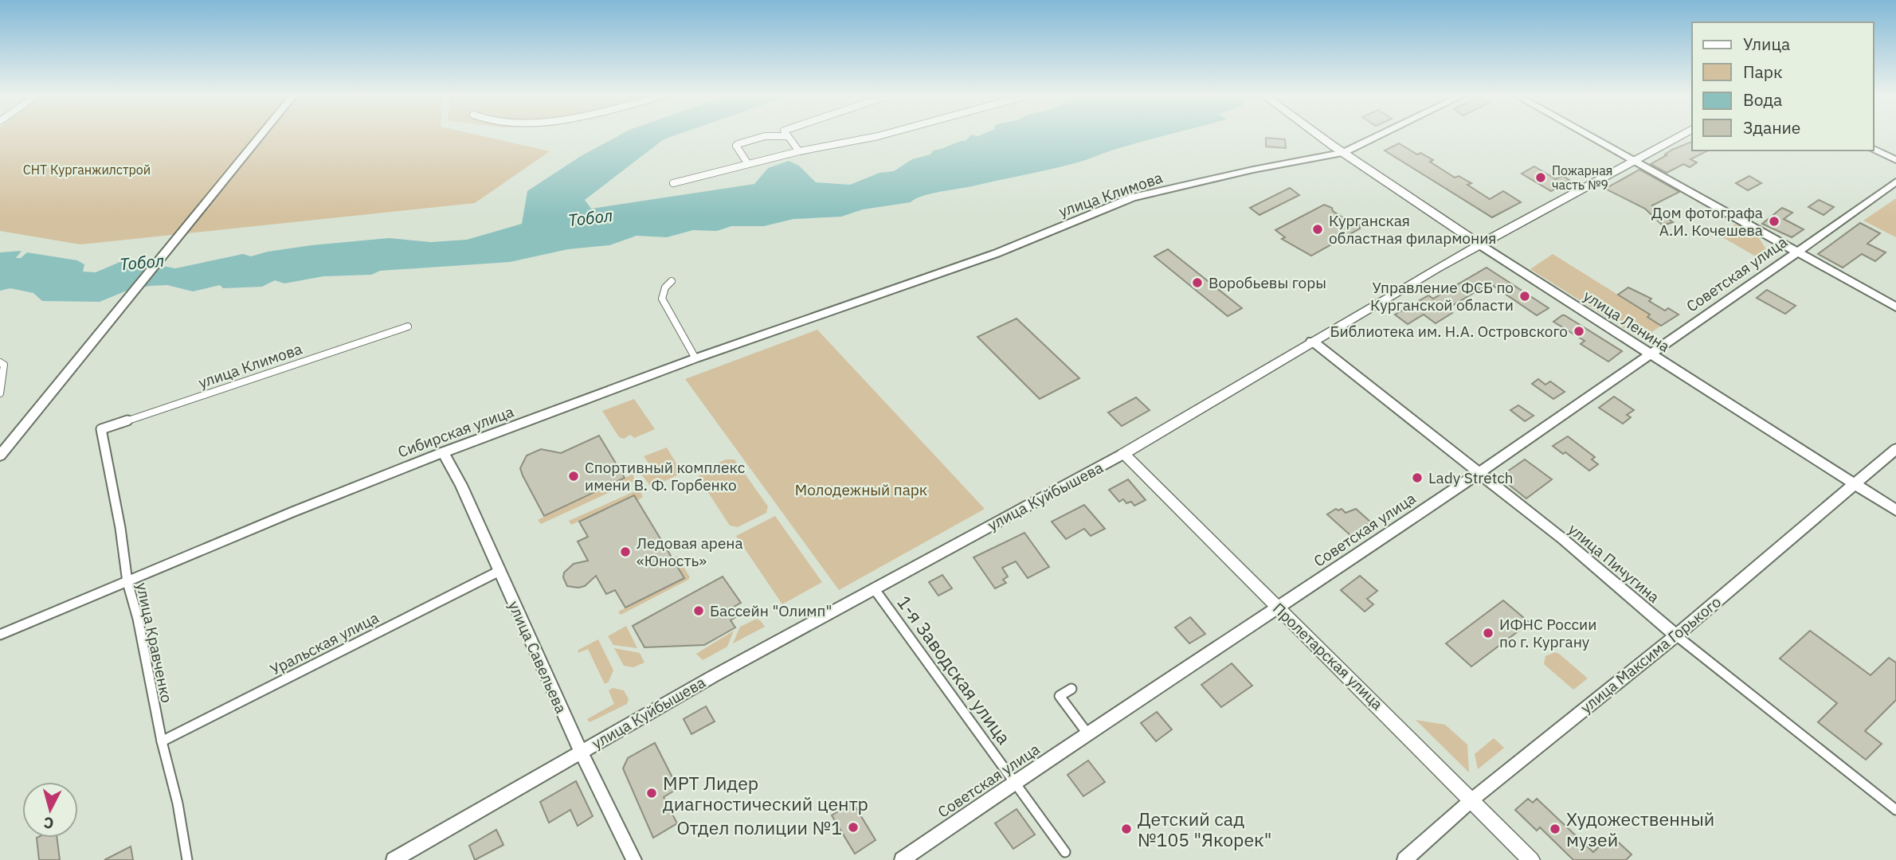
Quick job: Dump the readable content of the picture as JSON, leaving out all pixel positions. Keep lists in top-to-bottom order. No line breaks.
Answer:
{"streets":{"main road":["улица Ленина","улица Куйбышева","Пролетарская улица"],"street":["улица Климова","Советская улица","Сибирская улица","улица Пичугина","улица Кравченко","Уральская улица","улица Максима Горького","улица Савельева","1-я Заводская улица"]},"crossings":[["улица Климова","улица Ленина"],["улица Климова","Сибирская улица"],["улица Климова","улица Кравченко"],["Советская улица","улица Ленина"],["Советская улица","улица Пичугина"],["Советская улица","Пролетарская улица"],["Советская улица","1-я Заводская улица"],["улица Ленина","улица Куйбышева"],["улица Ленина","улица Максима Горького"],["Сибирская улица","улица Кравченко"],["Сибирская улица","улица Савельева"],["улица Куйбышева","улица Пичугина"],["улица Куйбышева","Пролетарская улица"],["улица Куйбышева","улица Савельева"],["улица Куйбышева","1-я Заводская улица"],["улица Пичугина","улица Максима Горького"],["улица Кравченко","Уральская улица"],["Уральская улица","улица Савельева"],["улица Максима Горького","Пролетарская улица"]],"water":["Тобол"],"parks":["СНТ Курганжилстрой","Молодежный парк"],"places":["Пожарная часть №9","Дом фотографа А.И. Кочешева","Курганская областная филармония","Воробьевы горы","Управление ФСБ по Курганской области","Библиотека им. Н.А. Островского","Спортивный комплекс имени В. Ф. Горбенко","Lady Stretch","Ледовая арена «Юность»","Бассейн \"Олимп\"","ИФНС России по г. Кургану","МРТ Лидер диагностический центр","Отдел полиции №1","Детский сад №105 \"Якорек\"","Художественный музей"],"legend":["Улица","Парк","Вода","Здание"],"north":"bottom"}
